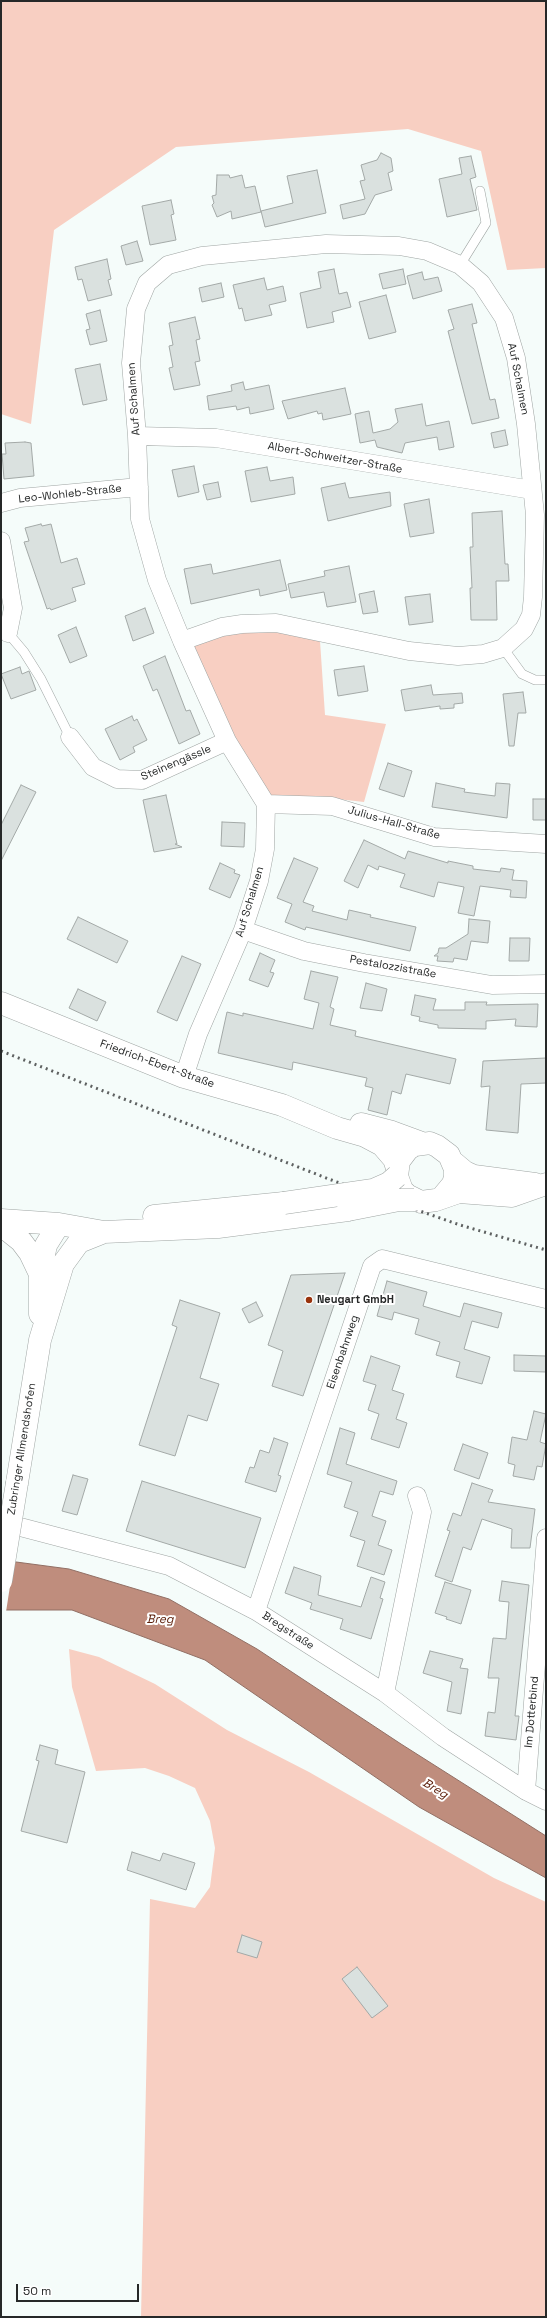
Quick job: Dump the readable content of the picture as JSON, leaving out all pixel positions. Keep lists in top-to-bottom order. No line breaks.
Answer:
{"streets":{"main road":["Friedrich-Ebert-Straße","Zubringer Allmendshofen"],"street":["Auf Schalmen","Albert-Schweitzer-Straße","Leo-Wohleb-Straße","Steinengässle","Julius-Hall-Straße","Pestalozzistraße","Eisenbahnweg","Bregstraße","Im Dotterbind"]},"crossings":[["Auf Schalmen","Albert-Schweitzer-Straße"],["Auf Schalmen","Leo-Wohleb-Straße"],["Auf Schalmen","Steinengässle"],["Auf Schalmen","Julius-Hall-Straße"],["Auf Schalmen","Pestalozzistraße"],["Auf Schalmen","Friedrich-Ebert-Straße"],["Eisenbahnweg","Bregstraße"],["Bregstraße","Im Dotterbind"]],"water":["Breg"],"places":["Neugart GmbH"],"scale_bar":"50 m"}
